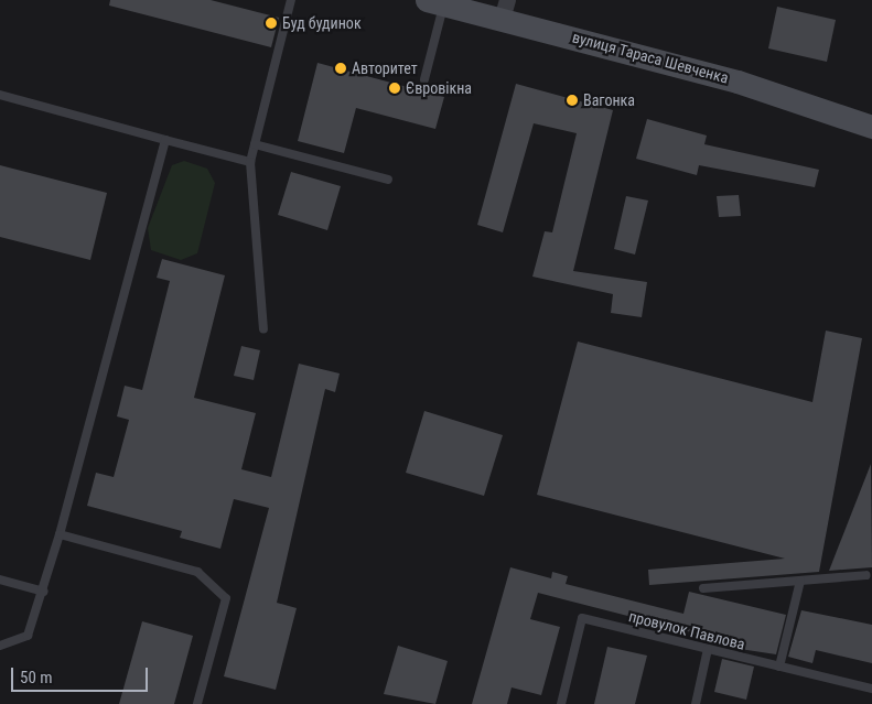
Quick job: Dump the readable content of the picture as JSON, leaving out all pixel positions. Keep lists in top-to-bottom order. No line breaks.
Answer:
{"streets":{"main road":["вулиця Тараса Шевченка"],"lane":["провулок Павлова"]},"places":["Буд будинок","Авторитет","Євровікна","Вагонка"],"scale_bar":"50 m"}
